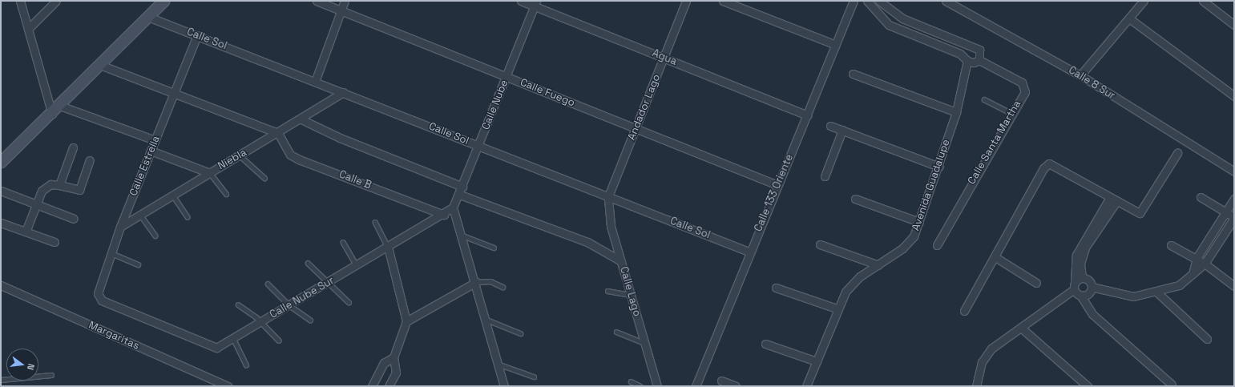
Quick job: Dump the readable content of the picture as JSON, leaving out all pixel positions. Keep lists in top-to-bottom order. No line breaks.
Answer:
{"streets":{"street":["Calle Sol","Agua","Calle 8 Sur","Calle Fuego","Calle Nube","Andador Lago","Calle Santa Martha","Niebla","Calle Estrella","Calle B","Avenida Guadalupe","Calle 133 Oriente","Calle Lago","Calle Nube Sur","Margaritas"]},"crossings":[["Calle Sol","Calle Nube"],["Calle Sol","Andador Lago"],["Calle Sol","Niebla"],["Calle Sol","Calle Estrella"],["Calle Sol","Calle 133 Oriente"],["Calle Sol","Calle Lago"],["Agua","Calle Nube"],["Agua","Andador Lago"],["Agua","Calle 133 Oriente"],["Calle Fuego","Calle Nube"],["Calle Fuego","Andador Lago"],["Calle Fuego","Calle 133 Oriente"],["Calle Nube","Calle Nube Sur"],["Andador Lago","Calle Lago"],["Niebla","Calle Estrella"],["Niebla","Calle B"],["Calle Estrella","Calle Nube Sur"],["Calle B","Calle Nube Sur"]],"north":"right"}
